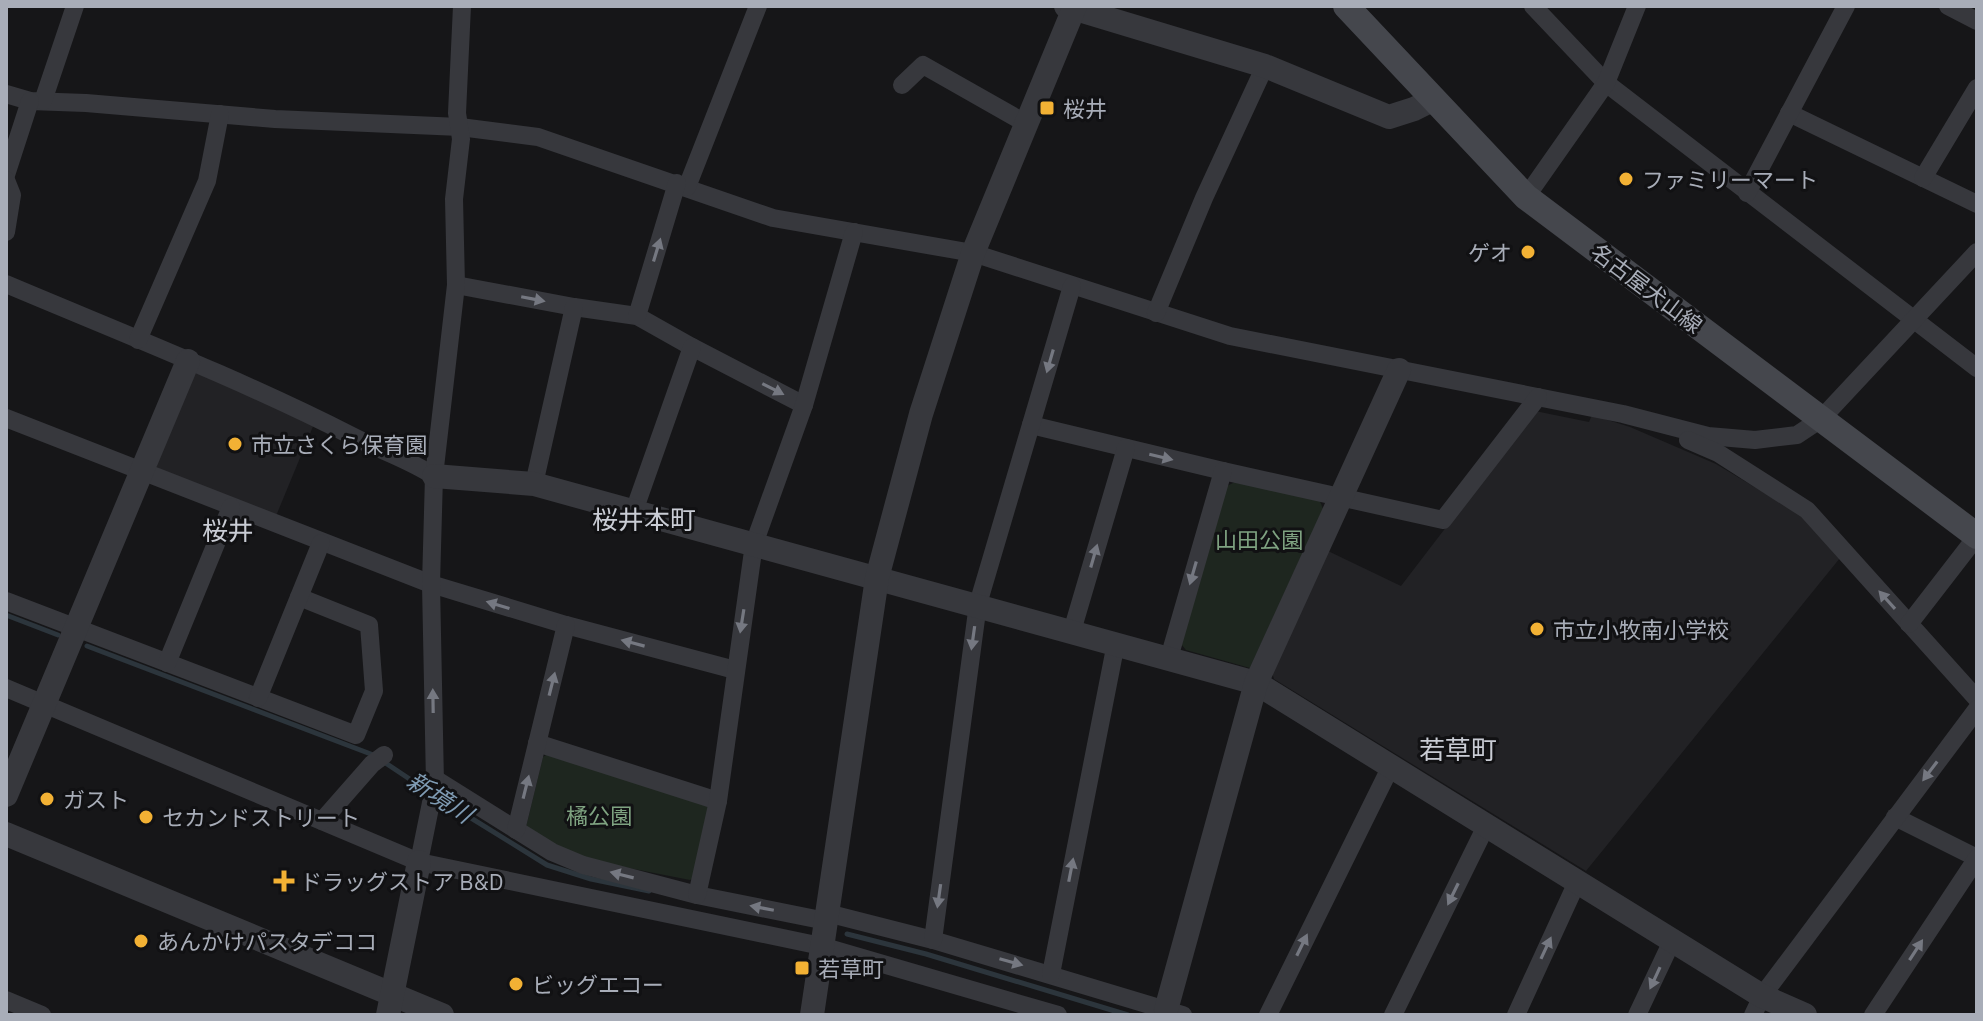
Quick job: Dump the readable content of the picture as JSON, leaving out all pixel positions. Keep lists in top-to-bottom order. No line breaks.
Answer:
{"streets":{"main road":["名古屋犬山線"]},"districts":["桜井本町","桜井","若草町"],"water":["新境川"],"parks":["山田公園","橘公園"],"places":{"transit":["桜井","若草町"],"other":["ファミリーマート","ゲオ","市立さくら保育園","市立小牧南小学校","ガスト","セカンドストリート","あんかけパスタデココ","ビッグエコー"],"health":["ドラッグストア B&D"]}}
